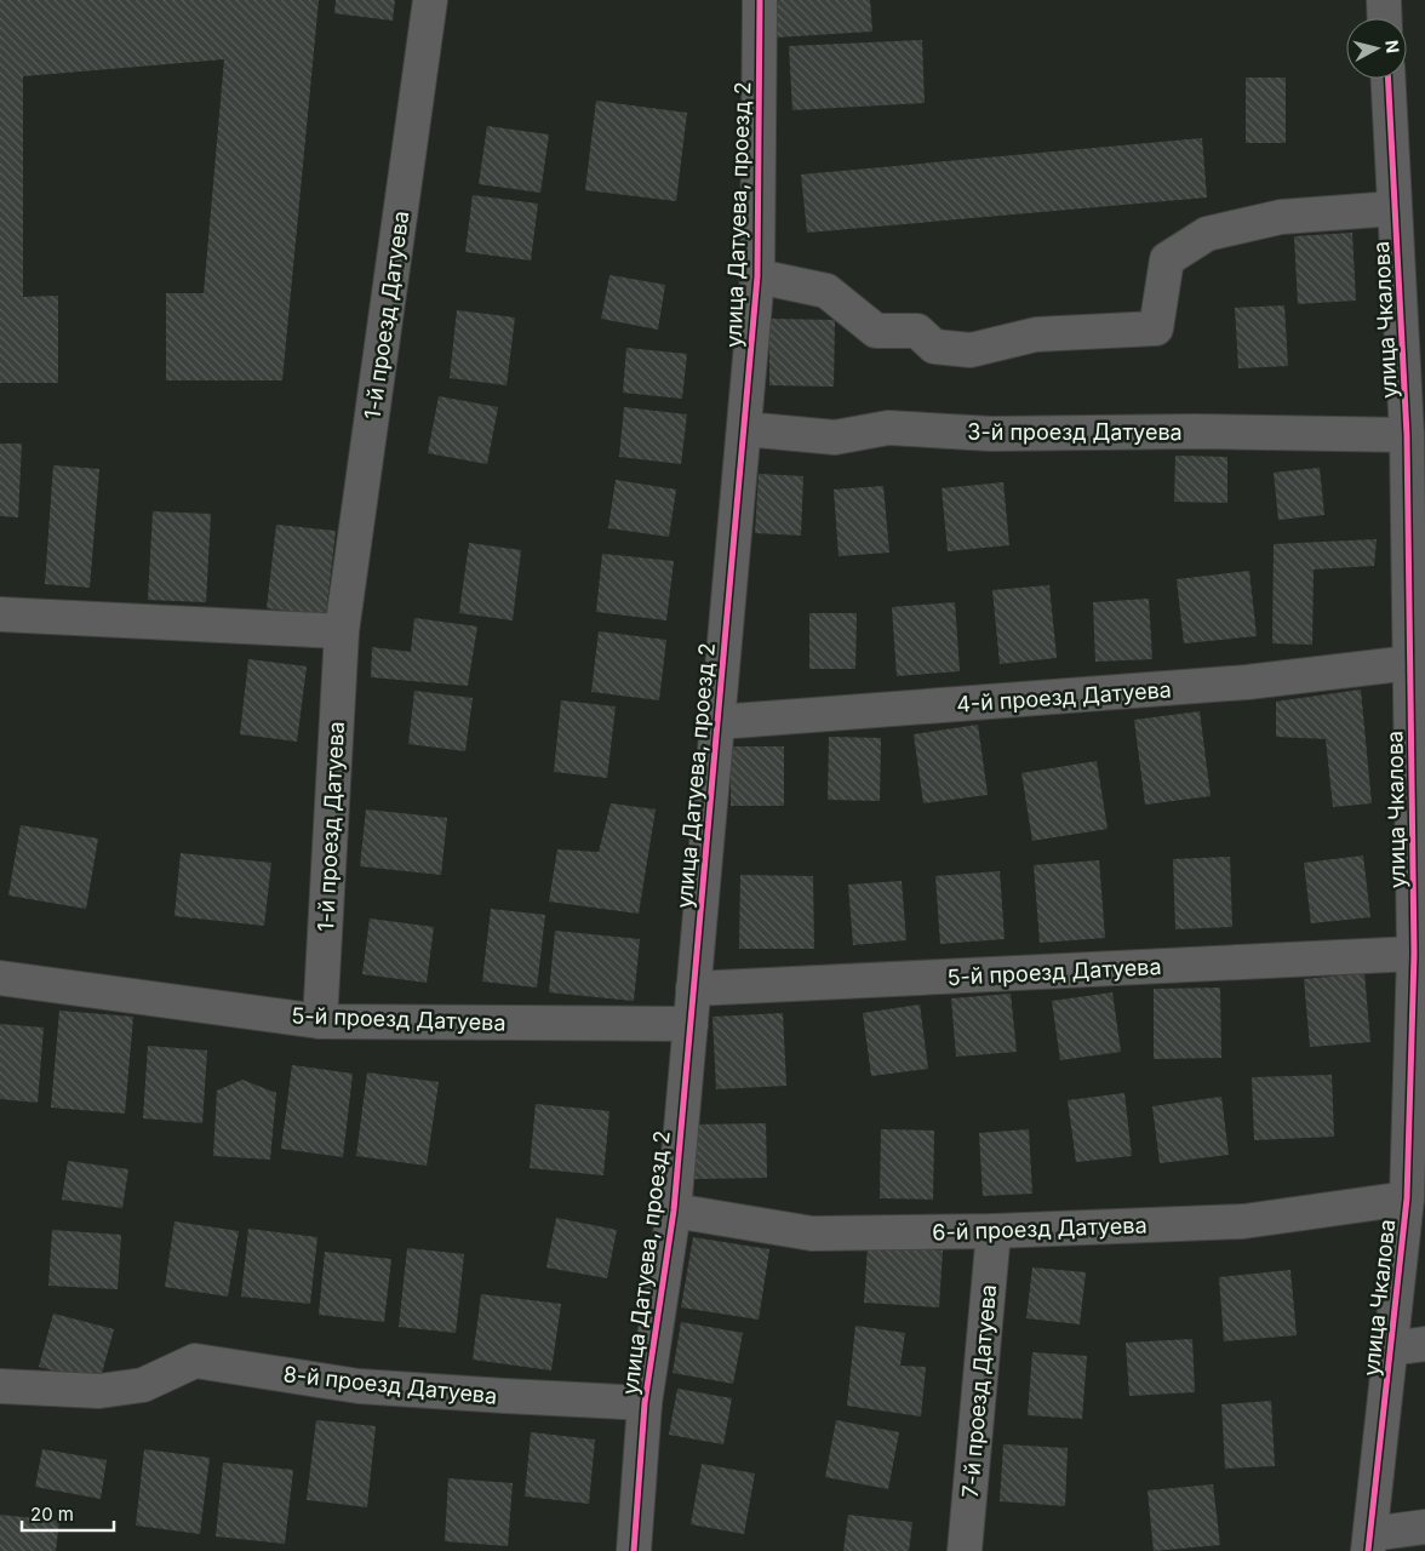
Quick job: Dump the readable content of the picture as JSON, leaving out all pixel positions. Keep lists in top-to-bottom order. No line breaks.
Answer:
{"streets":{"street":["улица Датуева, проезд 2","1-й проезд Датуева","улица Чкалова","3-й проезд Датуева","4-й проезд Датуева","5-й проезд Датуева","6-й проезд Датуева","8-й проезд Датуева","7-й проезд Датуева"]},"crossings":[["улица Датуева, проезд 2","3-й проезд Датуева"],["улица Датуева, проезд 2","4-й проезд Датуева"],["улица Датуева, проезд 2","5-й проезд Датуева"],["улица Датуева, проезд 2","6-й проезд Датуева"],["улица Датуева, проезд 2","8-й проезд Датуева"],["1-й проезд Датуева","5-й проезд Датуева"],["улица Чкалова","3-й проезд Датуева"],["улица Чкалова","4-й проезд Датуева"],["улица Чкалова","5-й проезд Датуева"],["улица Чкалова","6-й проезд Датуева"],["6-й проезд Датуева","7-й проезд Датуева"]],"scale_bar":"20 m","north":"right"}
